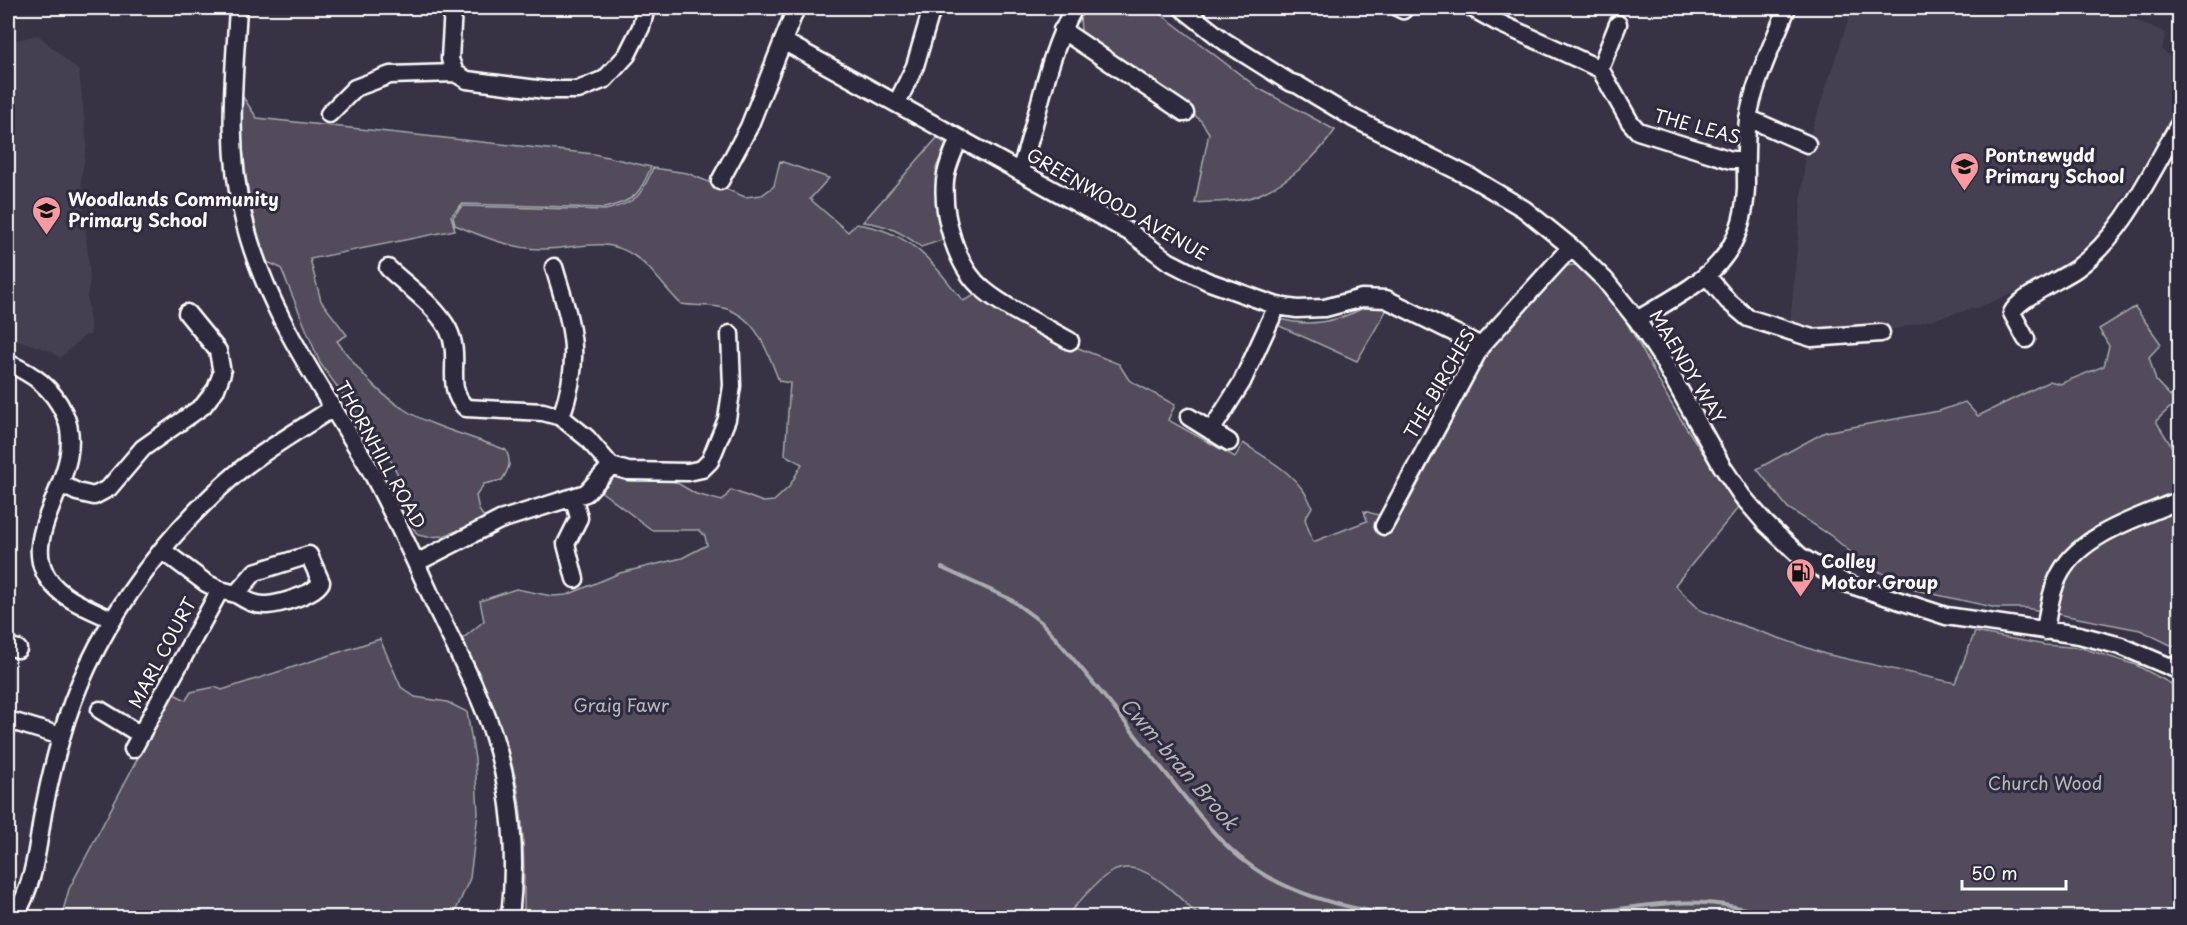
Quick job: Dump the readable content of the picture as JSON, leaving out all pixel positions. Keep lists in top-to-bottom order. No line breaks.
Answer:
{"streets":{"street":["THE LEAS","GREENWOOD AVENUE","MAENDY WAY","THE BIRCHES","THORNHILL ROAD","MARL COURT"]},"crossings":[["GREENWOOD AVENUE","THE BIRCHES"],["MAENDY WAY","THE BIRCHES"]],"water":["Cwm-bran Brook"],"parks":["Graig Fawr","Church Wood"],"places":{"school or university":["Pontnewydd Primary School","Woodlands Community Primary School"],"fuel station":["Colley Motor Group"]},"scale_bar":"50 m"}
